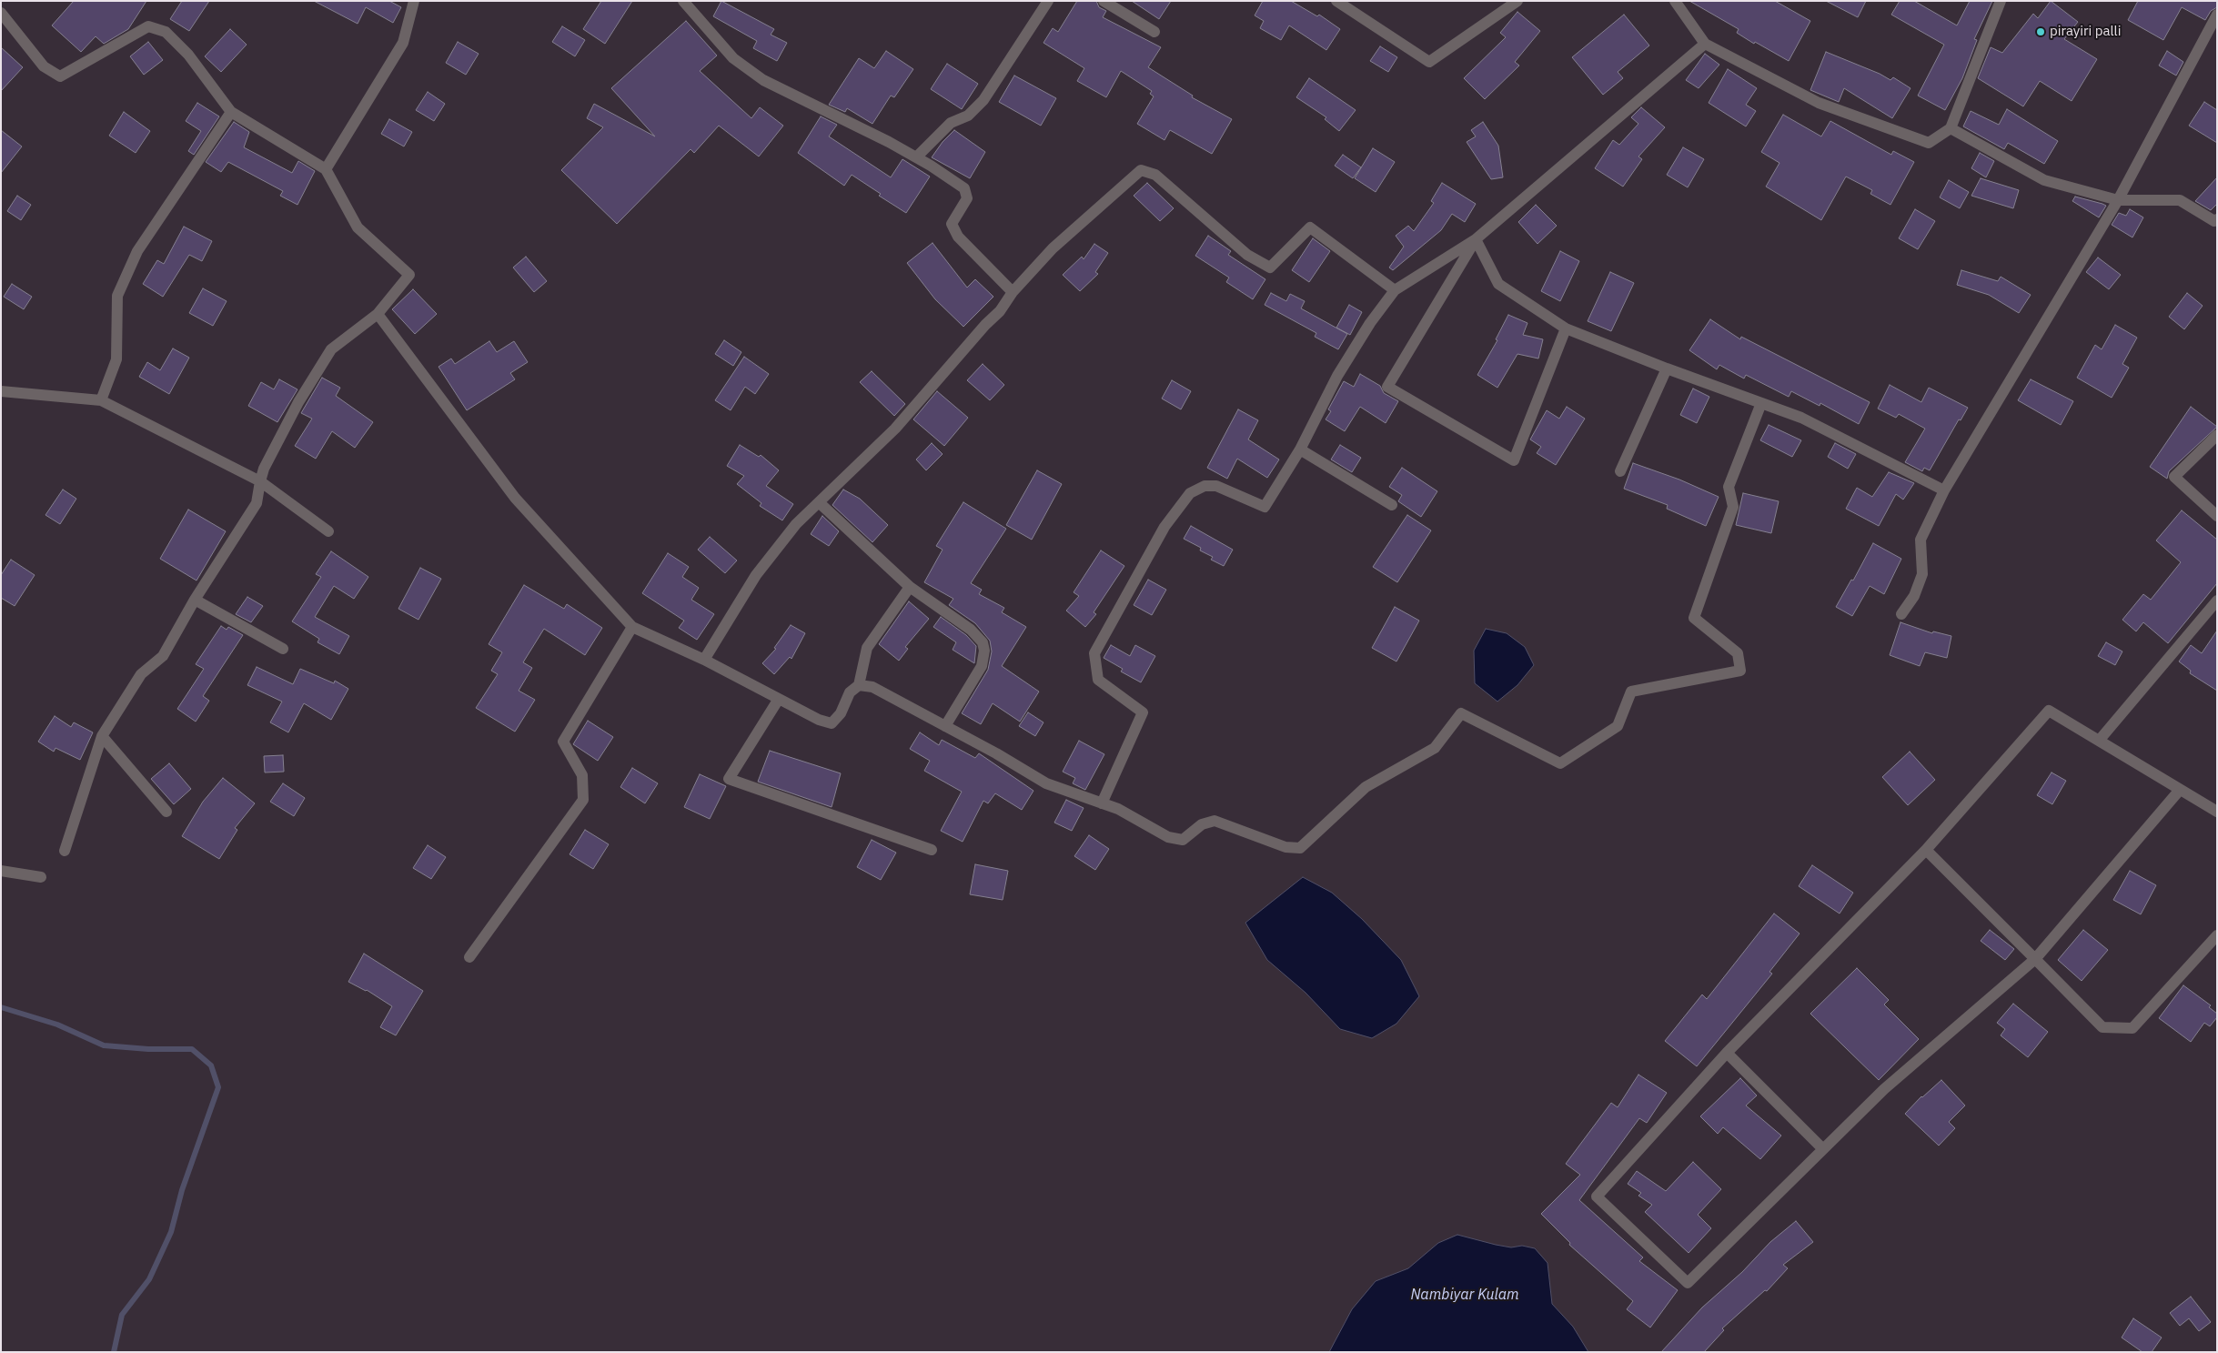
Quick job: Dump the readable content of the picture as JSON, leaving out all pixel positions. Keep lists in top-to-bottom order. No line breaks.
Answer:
{"water":["Nambiyar Kulam"],"places":["pirayiri palli"]}
